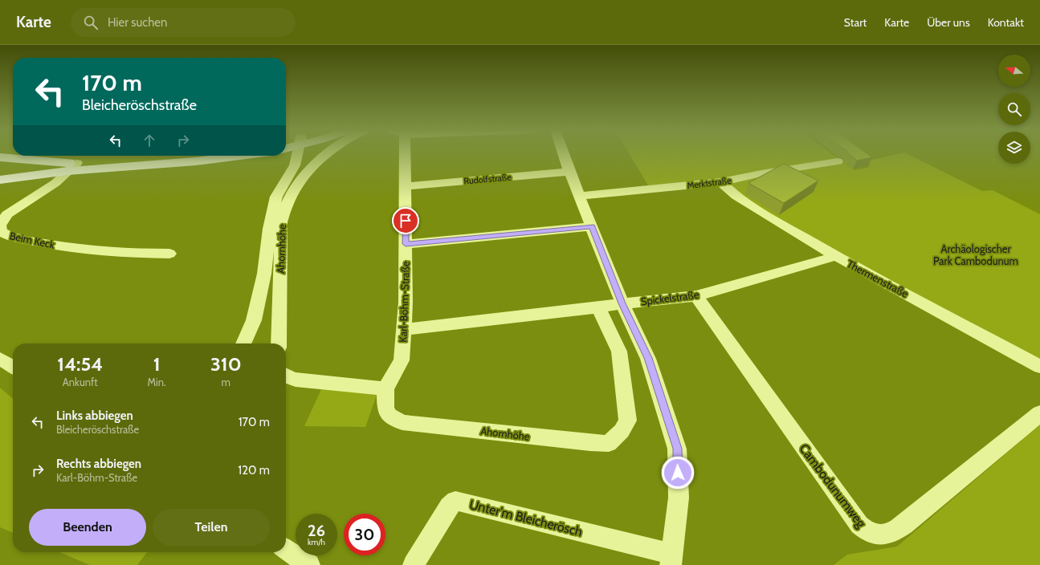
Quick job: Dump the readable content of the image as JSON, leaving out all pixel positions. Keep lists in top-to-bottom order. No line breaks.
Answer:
{"streets":{"street":["Rudolfstraße","Merktstraße","Beim Keck","Ahornhöhe","Thermenstraße","Spickelstraße","Karl-Böhm-Straße","Cambodunumweg","Unter'm Bleicherösch"]},"crossings":[["Rudolfstraße","Karl-Böhm-Straße"],["Merktstraße","Thermenstraße"],["Ahornhöhe","Spickelstraße"],["Ahornhöhe","Karl-Böhm-Straße"],["Thermenstraße","Spickelstraße"],["Spickelstraße","Karl-Böhm-Straße"],["Spickelstraße","Cambodunumweg"]],"parks":["Archäologischer Park Cambodunum"],"north":"left","page":{"header":"Karte","search":"Hier suchen","nav":["Start","Karte","Über uns","Kontakt"],"turn":["170 m","Bleicheröschstraße"],"eta":["14:54","Ankunft","1","Min.","310","m"],"list":[{"name":"Links abbiegen","note":"Bleicheröschstraße","value":"170 m"},{"name":"Rechts abbiegen","note":"Karl-Böhm-Straße","value":"120 m"}],"buttons":["Beenden","Teilen"],"speed":"26 km/h","limit":"30"}}
